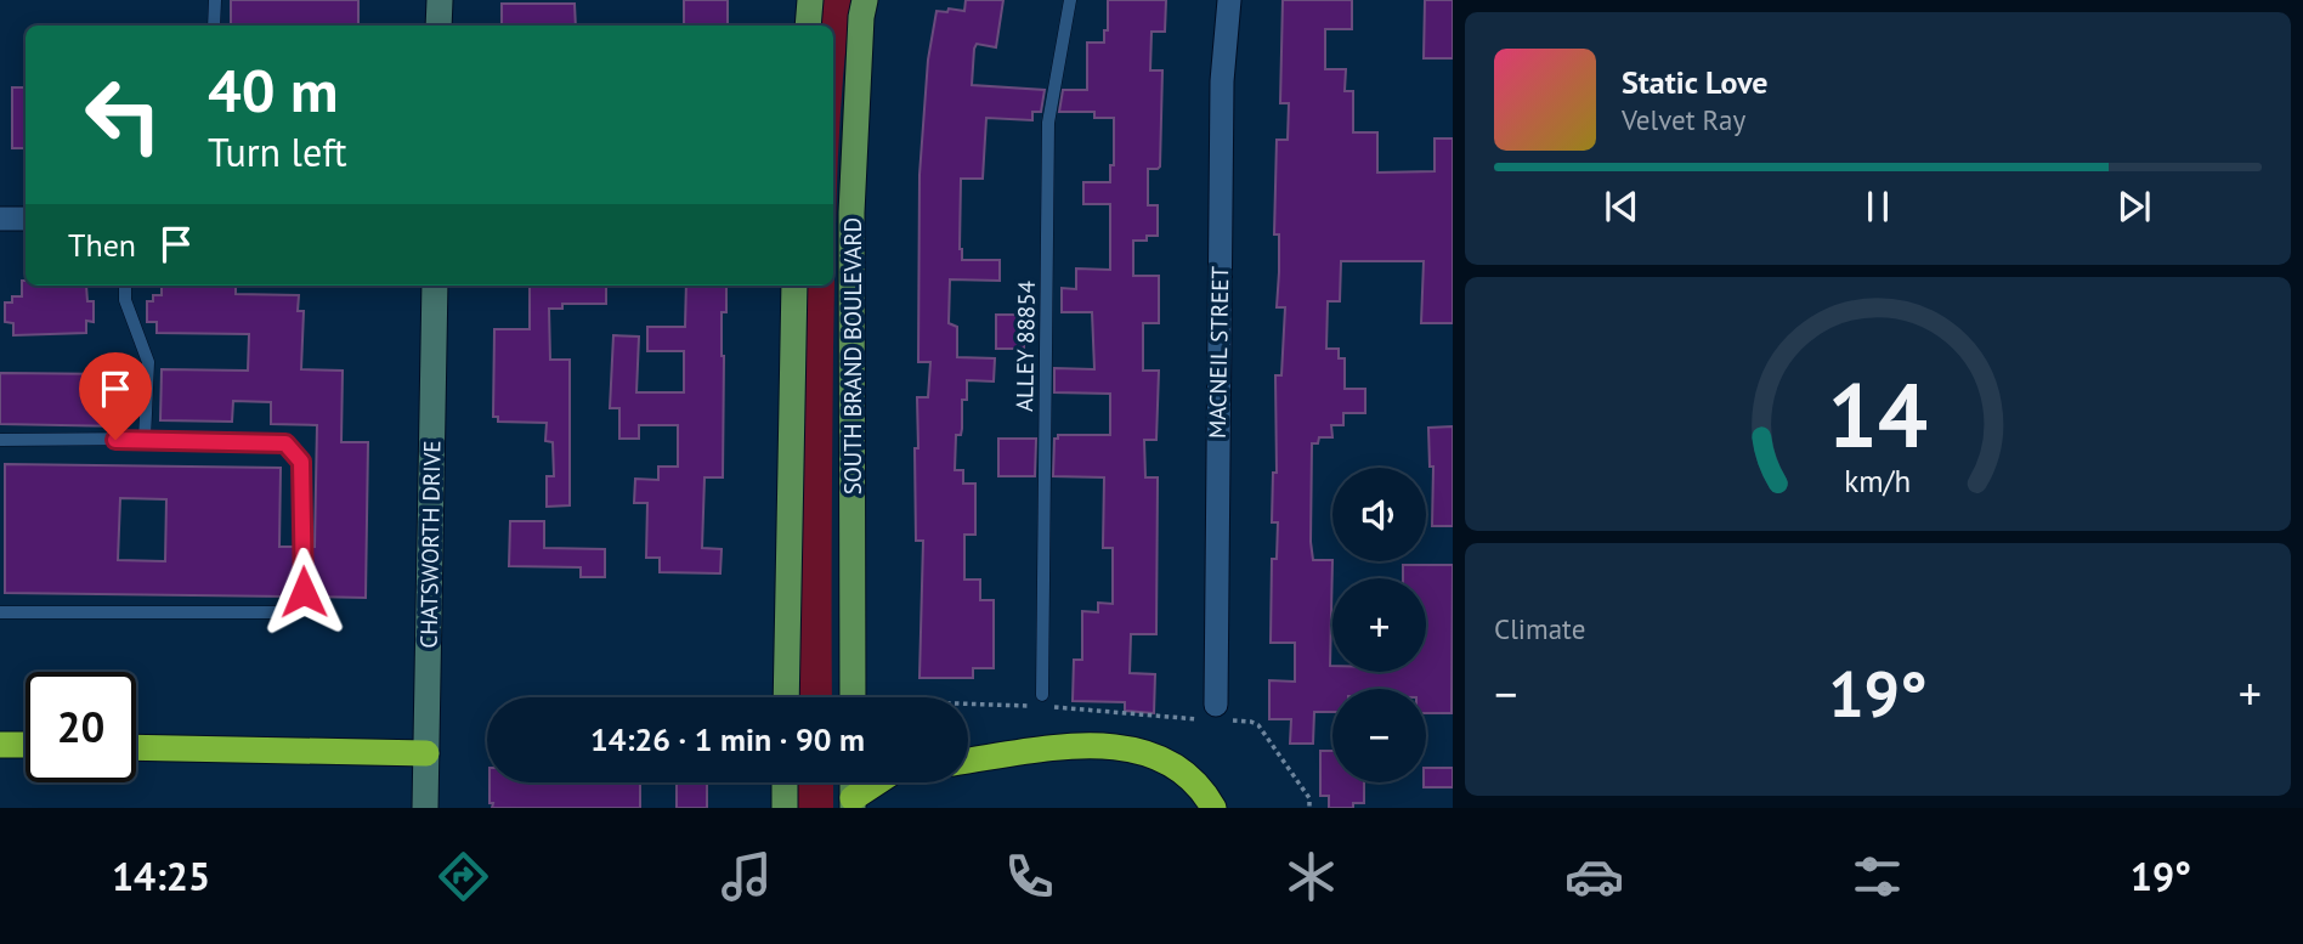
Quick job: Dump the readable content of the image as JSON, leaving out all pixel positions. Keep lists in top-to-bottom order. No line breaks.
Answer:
{"streets":{"main road":["SOUTH BRAND BOULEVARD","CHATSWORTH DRIVE"],"street":["MACNEIL STREET"],"lane":["ALLEY 88854"]},"page":{"turn":["40 m","Turn left"],"song":["Static Love","Velvet Ray"],"then":"Then","map_buttons":["+","−"],"tile":"Climate","heat":["−","19°","+"],"limit":"20","trip":"14:26 · 1 min · 90 m","tabs":["14:25","19°"],"gauge":["14","km/h"]}}
